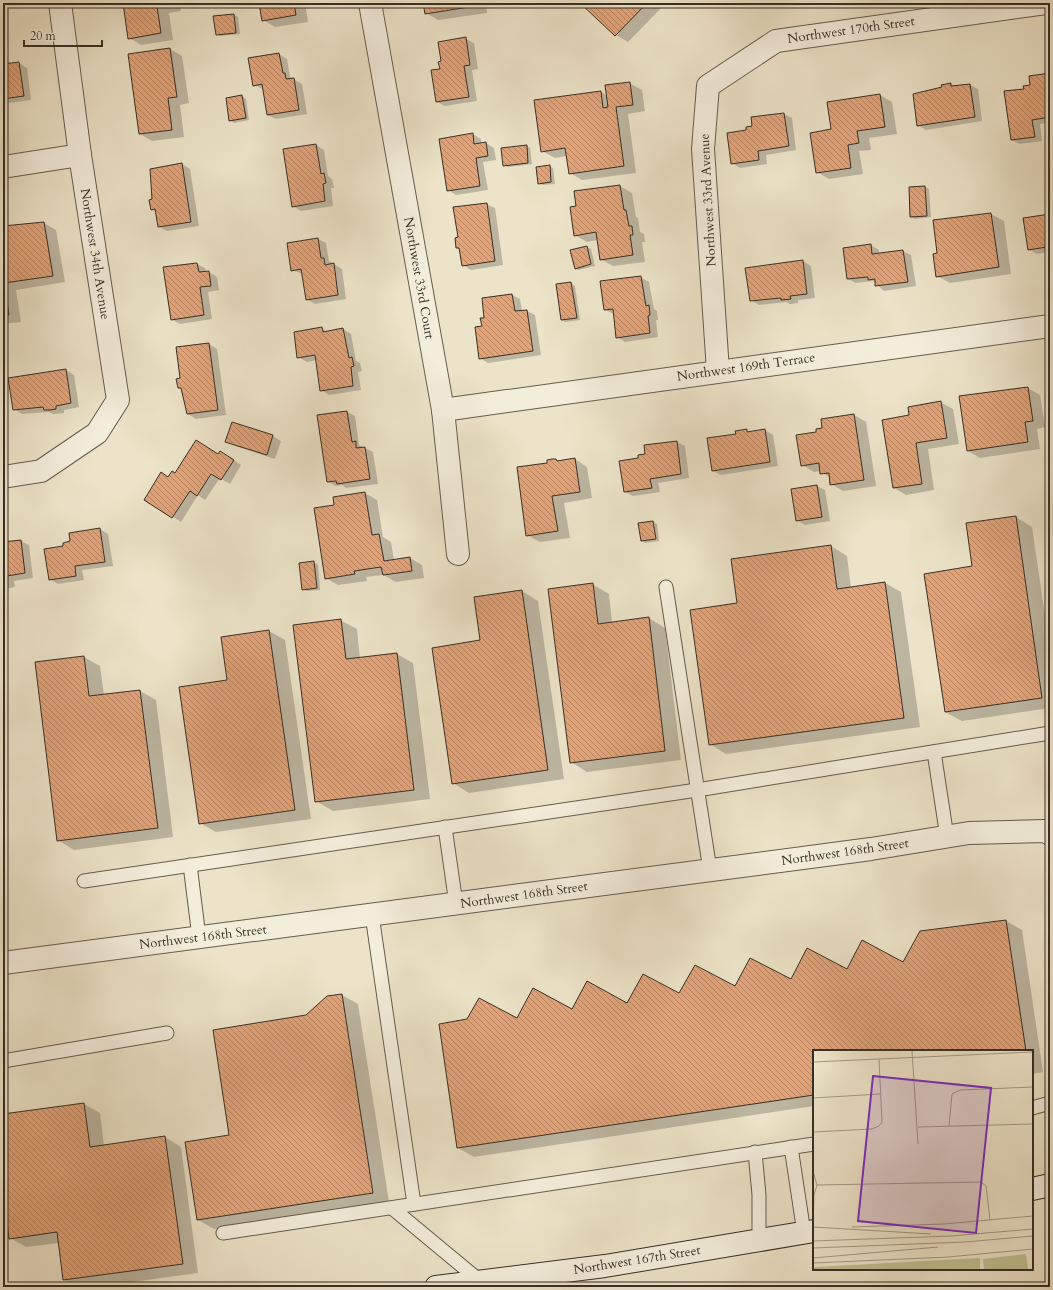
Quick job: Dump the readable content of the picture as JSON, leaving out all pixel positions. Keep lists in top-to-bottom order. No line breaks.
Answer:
{"streets":{"street":["Northwest 170th Street","Northwest 33rd Avenue","Northwest 34th Avenue","Northwest 33rd Court","Northwest 169th Terrace","Northwest 168th Street","Northwest 167th Street"]},"crossings":[["Northwest 170th Street","Northwest 33rd Avenue"],["Northwest 33rd Avenue","Northwest 169th Terrace"],["Northwest 33rd Court","Northwest 169th Terrace"]],"scale_bar":"20 m"}
